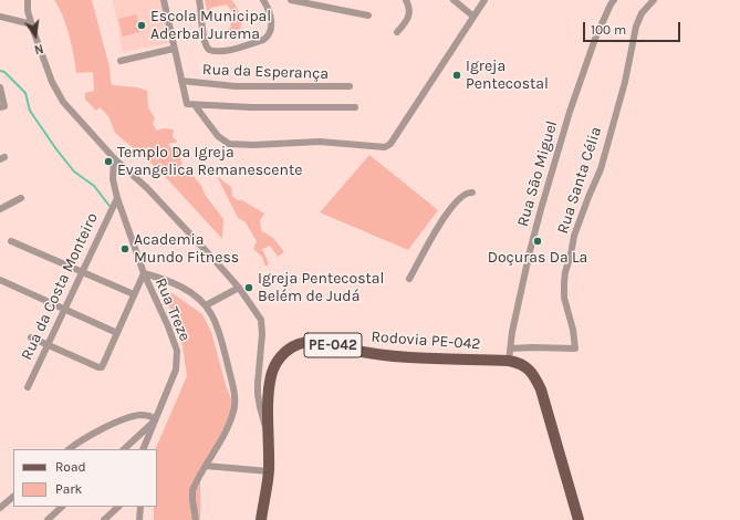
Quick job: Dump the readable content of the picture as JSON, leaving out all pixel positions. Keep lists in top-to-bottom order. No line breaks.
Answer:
{"streets":{"main road":["Rodovia PE-042","PE-042"],"street":["Rua da Esperança","Rua São Miguel","Rua Santa Célia","Rua da Costa Monteiro","Rua Treze"]},"crossings":[["Rua São Miguel","Rua Santa Célia"],["Rua São Miguel","Rodovia PE-042"],["Rua da Costa Monteiro","Rua Treze"]],"places":["Escola Municipal Aderbal Jurema","Igreja Pentecostal","Templo Da Igreja Evangelica Remanescente","Doçuras Da La","Academia Mundo Fitness","Igreja Pentecostal Belém de Judá"],"legend":["Road","Park"],"scale_bar":"100 m","north":"bottom"}
